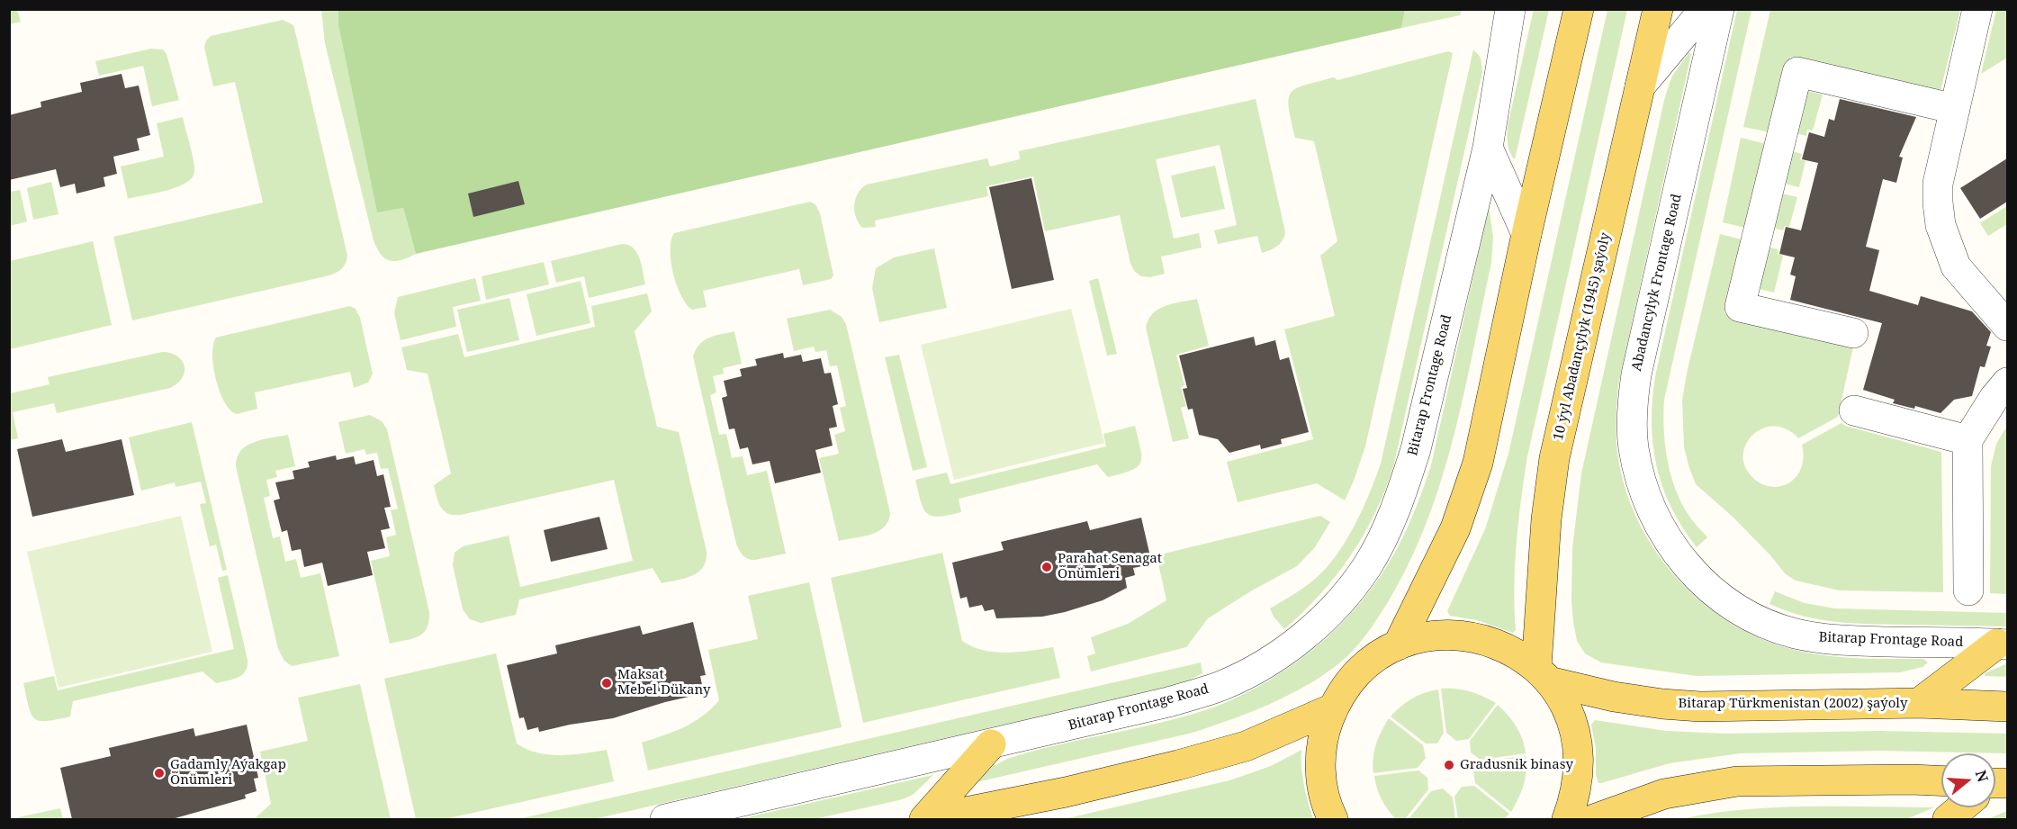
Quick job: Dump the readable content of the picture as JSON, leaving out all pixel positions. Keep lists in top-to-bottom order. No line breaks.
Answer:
{"streets":{"main road":["10 ýyl Abadançylyk (1945) şaýoly","Bitarap Türkmenistan (2002) şaýoly"],"street":["Abadancylyk Frontage Road","Bitarap Frontage Road"]},"crossings":[["Abadancylyk Frontage Road","Bitarap Frontage Road"],["10 ýyl Abadançylyk (1945) şaýoly","Bitarap Türkmenistan (2002) şaýoly"]],"places":["Parahat Senagat Önümleri","Maksat Mebel Dükany","Gradusnik binasy","Gadamly Aýakgap Önümleri"],"north":"right"}
